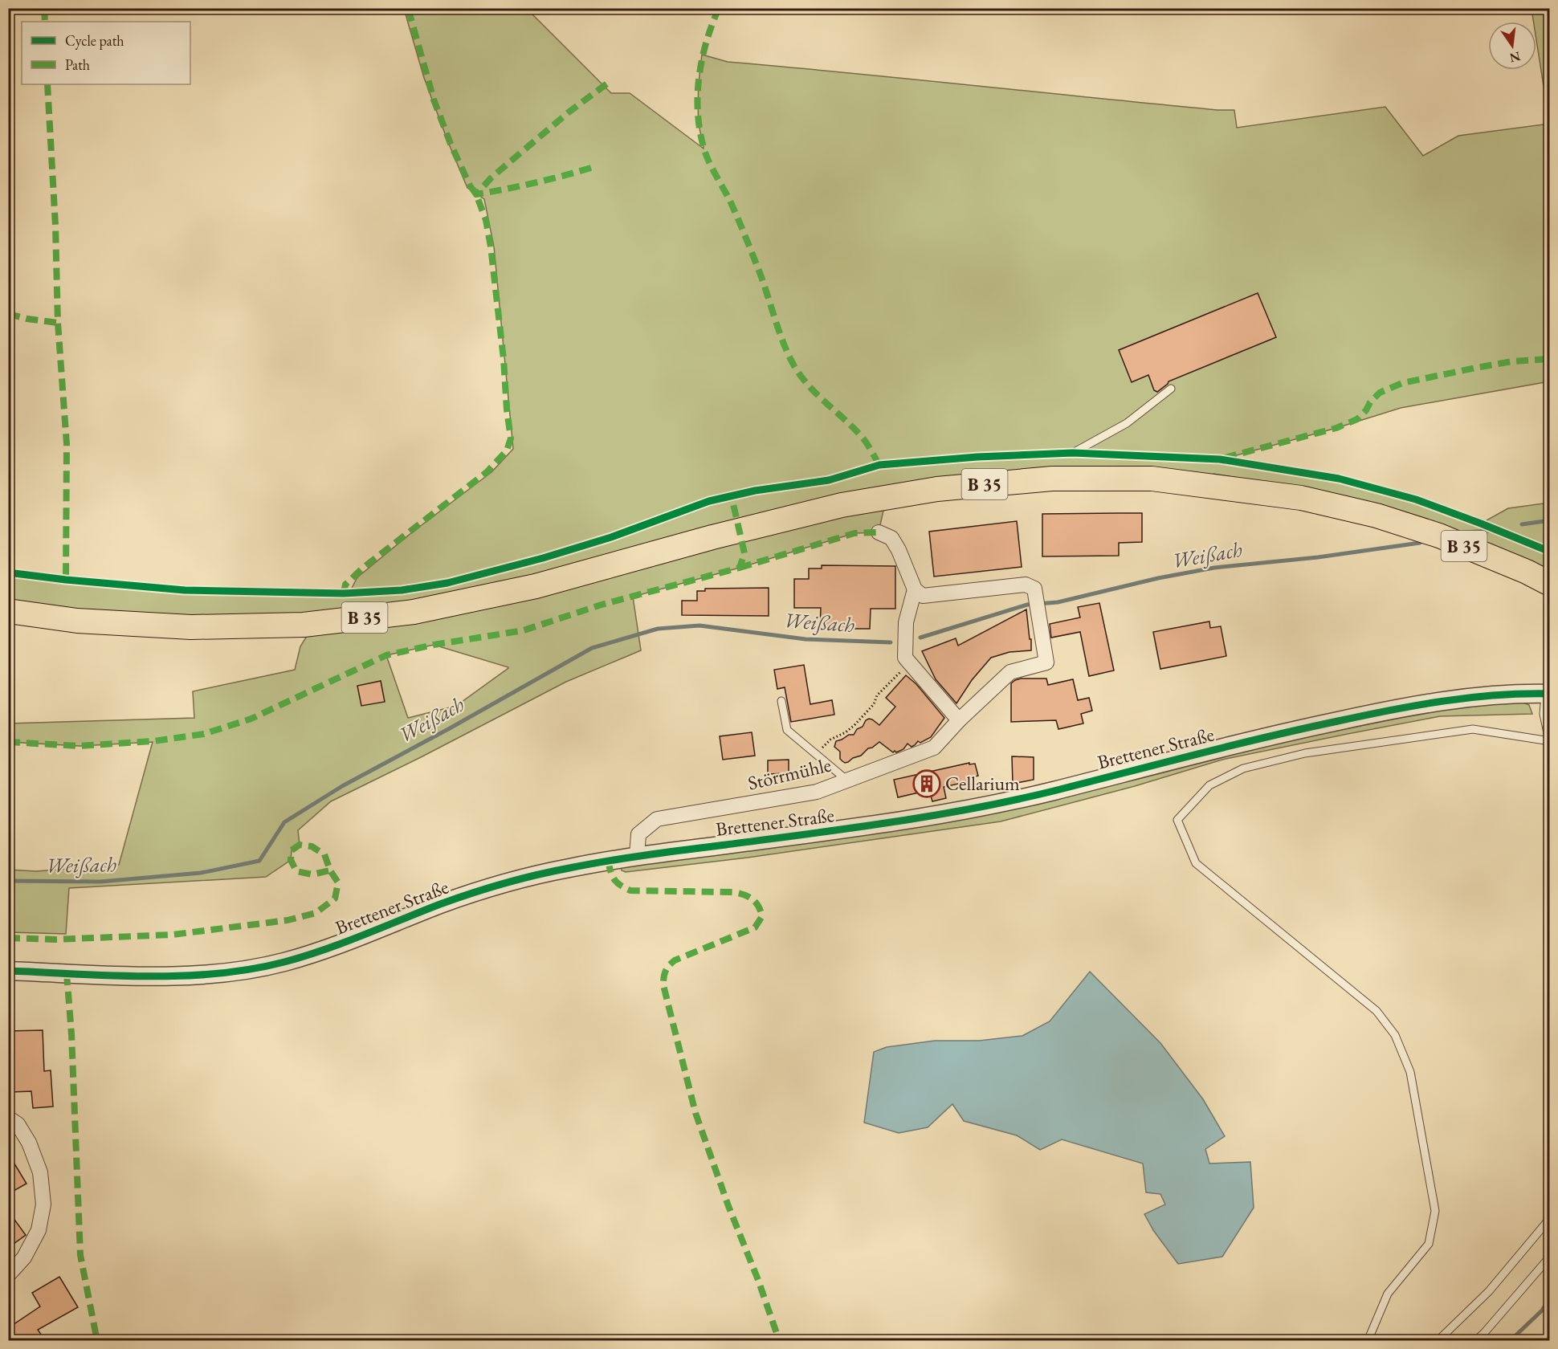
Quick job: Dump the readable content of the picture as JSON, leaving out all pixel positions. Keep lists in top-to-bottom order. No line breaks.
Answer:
{"streets":{"main road":["B 35"],"street":["Brettener Straße","Störrmühle"]},"crossings":[["Brettener Straße","Störrmühle"]],"water":["Weißach"],"places":{"building":["Cellarium"]},"legend":["Cycle path","Path"],"north":"bottom"}
